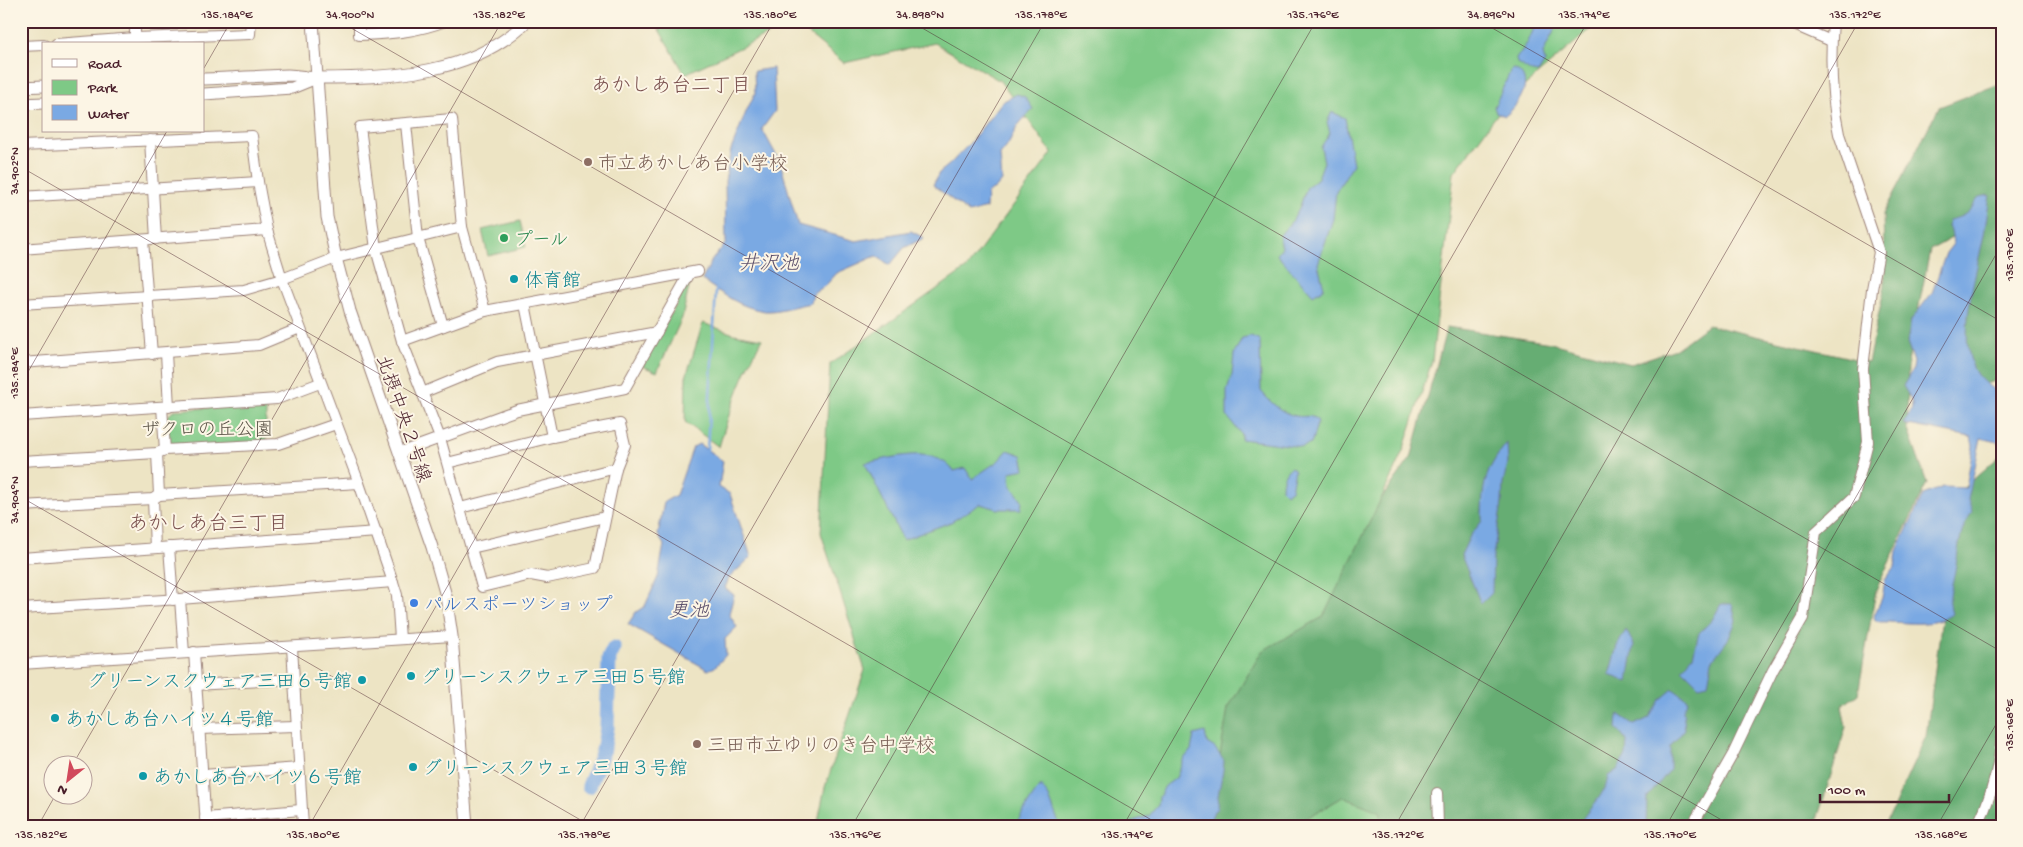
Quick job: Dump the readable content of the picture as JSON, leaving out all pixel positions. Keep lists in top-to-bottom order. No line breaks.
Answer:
{"streets":{"street":["北摂中央２号線"]},"districts":["あかしあ台二丁目","あかしあ台三丁目"],"water":["井沢池","更池"],"parks":["ザクロの丘公園"],"places":["市立あかしあ台小学校","プール","体育館","パルスポーツショップ","グリーンスクウェア三田５号館","グリーンスクウェア三田６号館","あかしあ台ハイツ４号館","三田市立ゆりのき台中学校","グリーンスクウェア三田３号館","あかしあ台ハイツ６号館"],"legend":["Road","Park","Water"],"scale_bar":"100 m","north":"bottom left","coordinates":["135.184°E","34.900°N","135.182°E","135.180°E","34.898°N","135.178°E","135.176°E","34.896°N","135.174°E","135.172°E","34.902°N","135.170°E","34.904°N","135.168°E"]}
